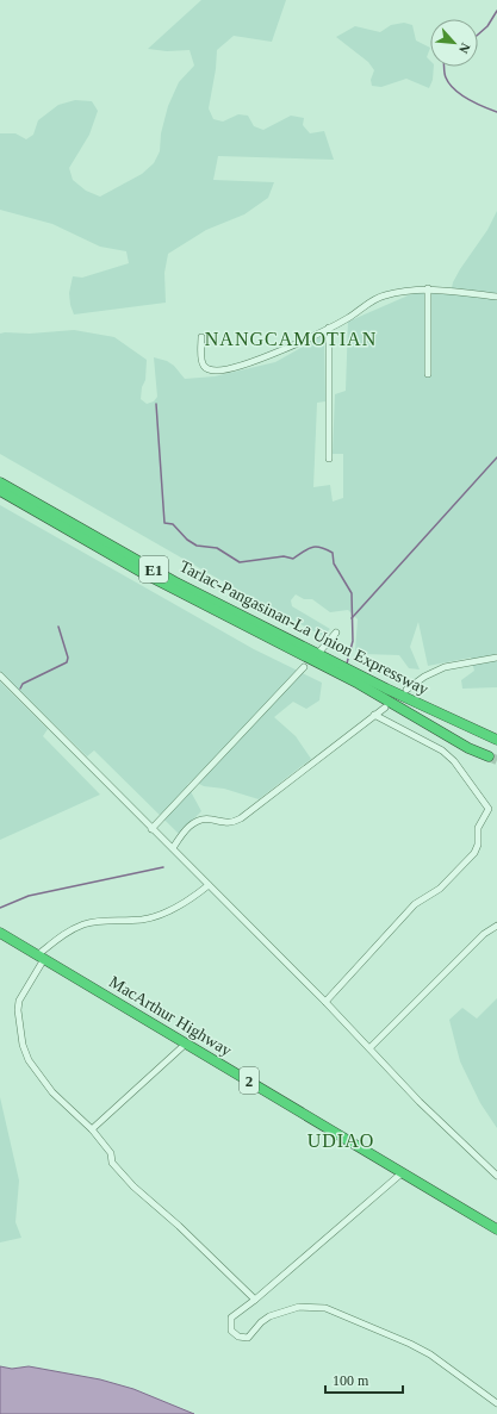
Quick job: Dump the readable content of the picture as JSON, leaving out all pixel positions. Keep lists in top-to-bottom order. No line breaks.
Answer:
{"streets":{"highway":["E1","Tarlac-Pangasinan-La Union Expressway","MacArthur Highway","2"]},"districts":["NANGCAMOTIAN","UDIAO"],"scale_bar":"100 m","north":"bottom right"}
